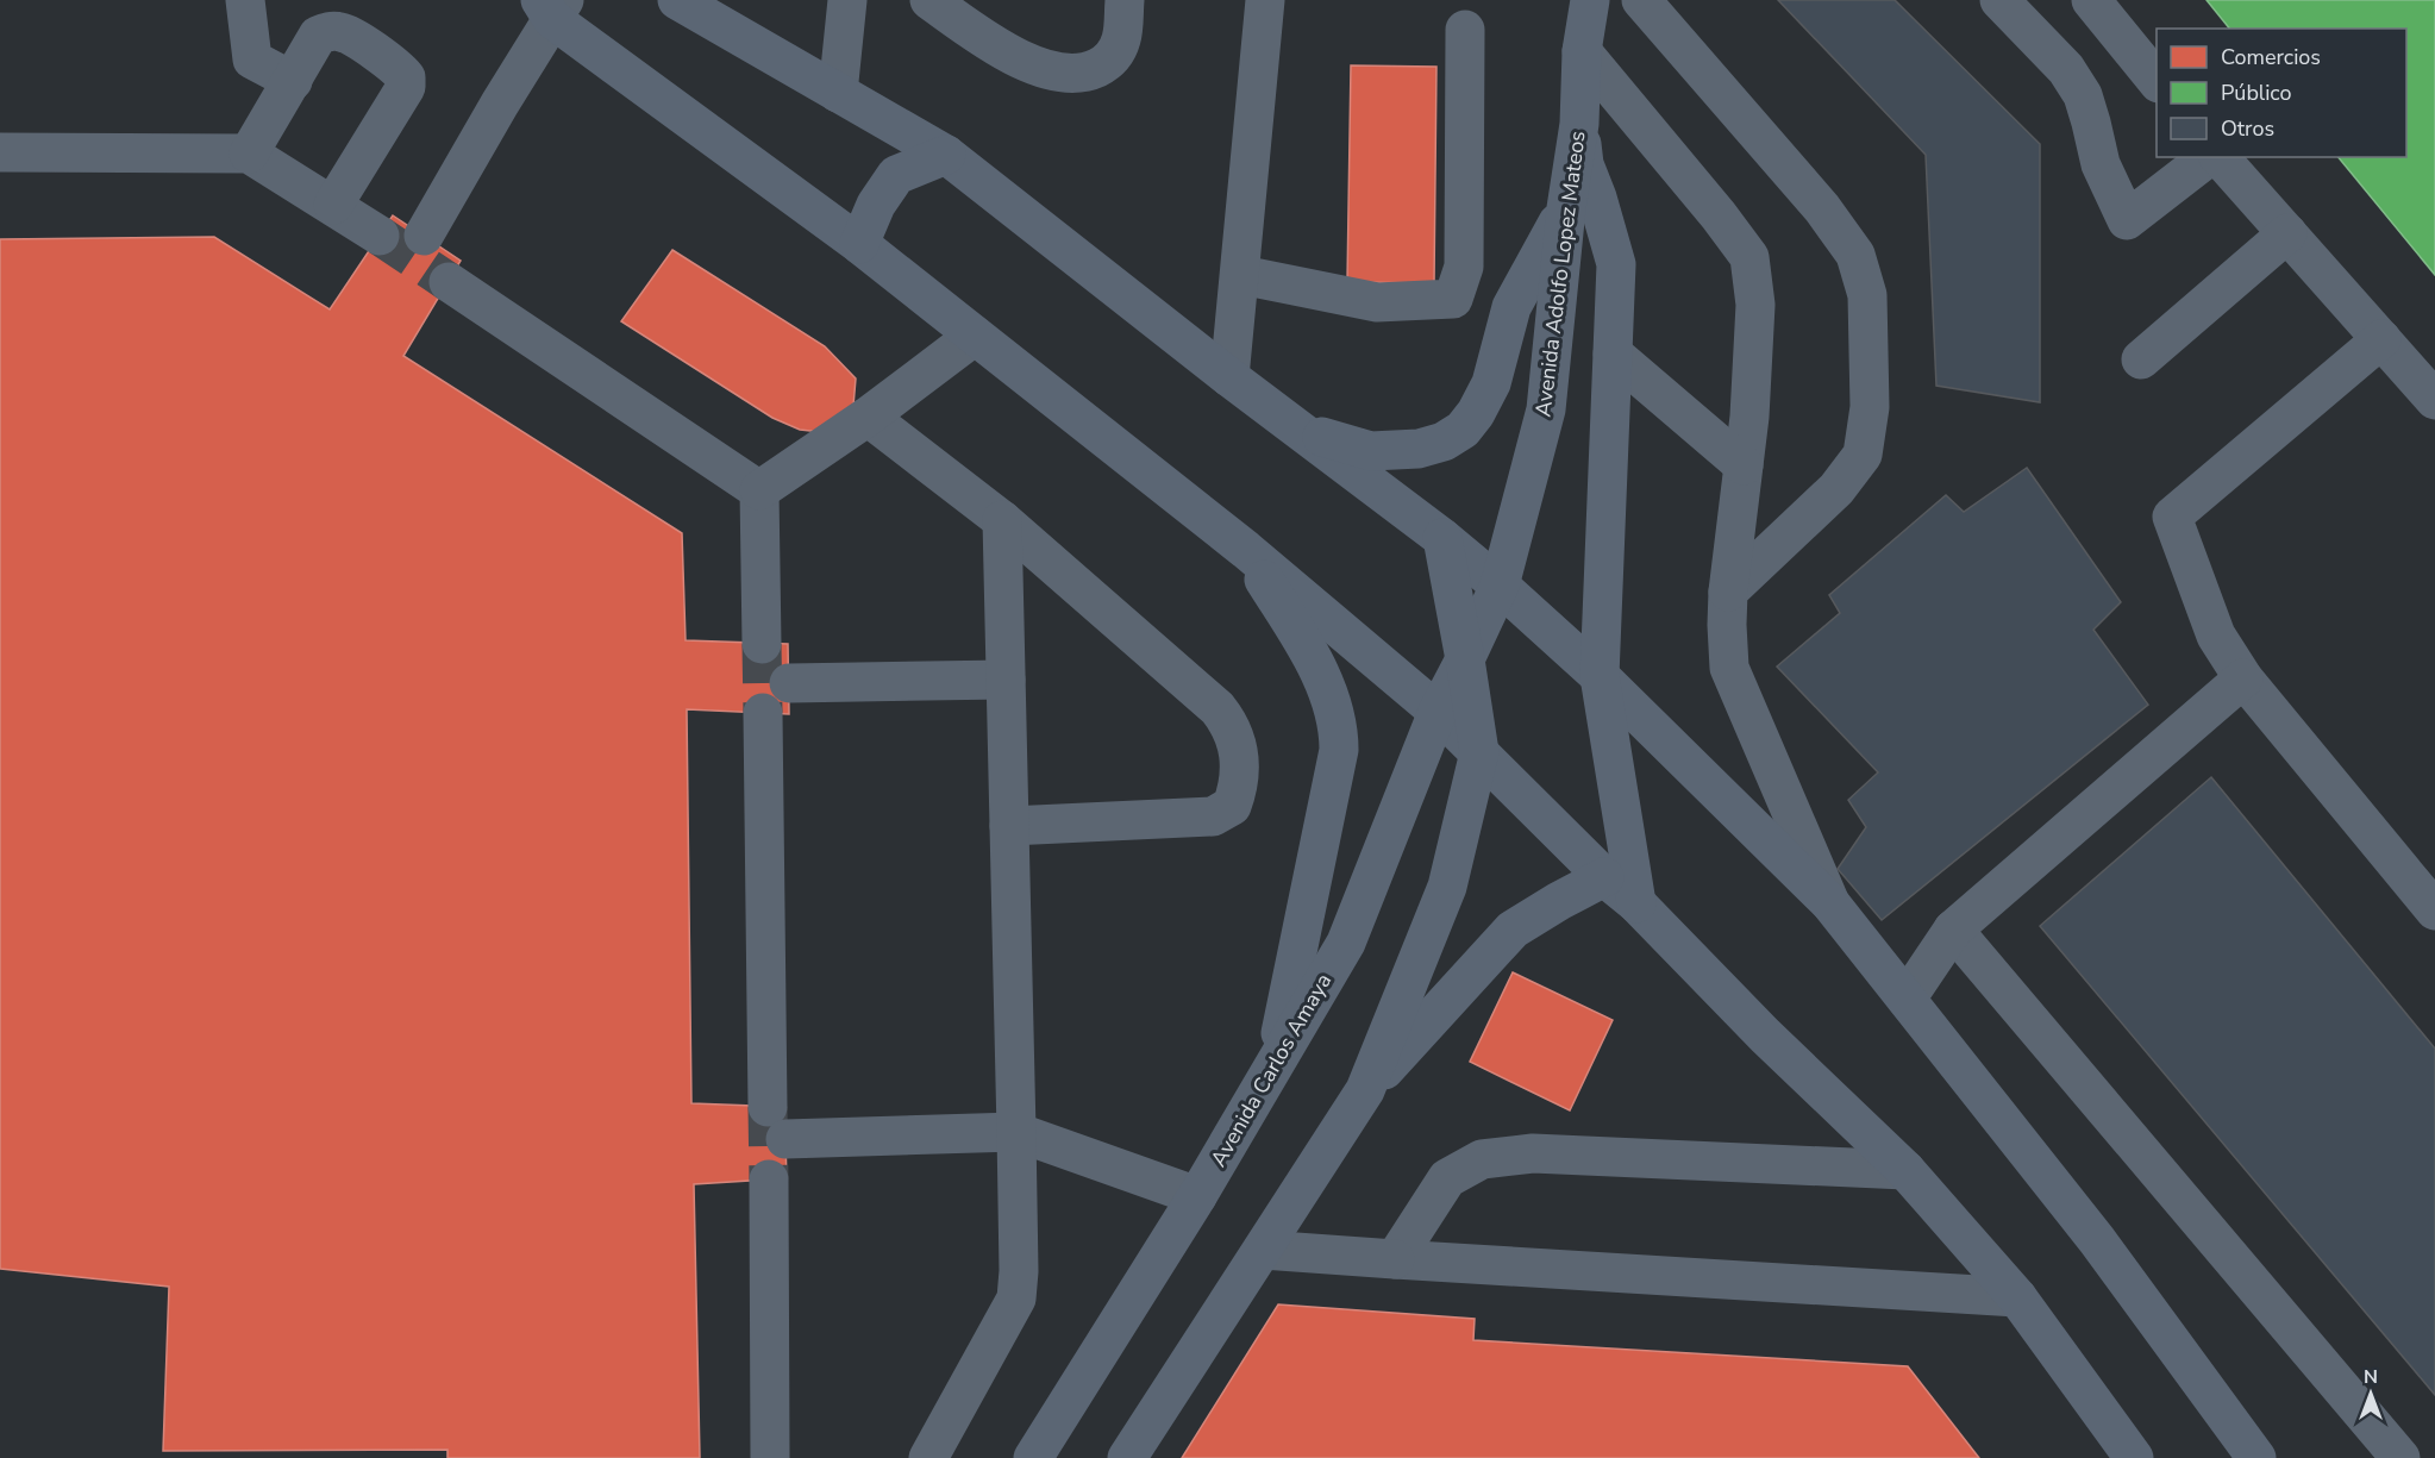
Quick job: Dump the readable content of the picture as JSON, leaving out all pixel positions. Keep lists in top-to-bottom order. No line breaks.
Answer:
{"streets":{"main road":["Avenida Adolfo Lopez Mateos","Avenida Carlos Amaya"]},"crossings":[["Avenida Adolfo Lopez Mateos","Avenida Carlos Amaya"]],"legend":["Comercios","Público","Otros"],"north":"top"}
